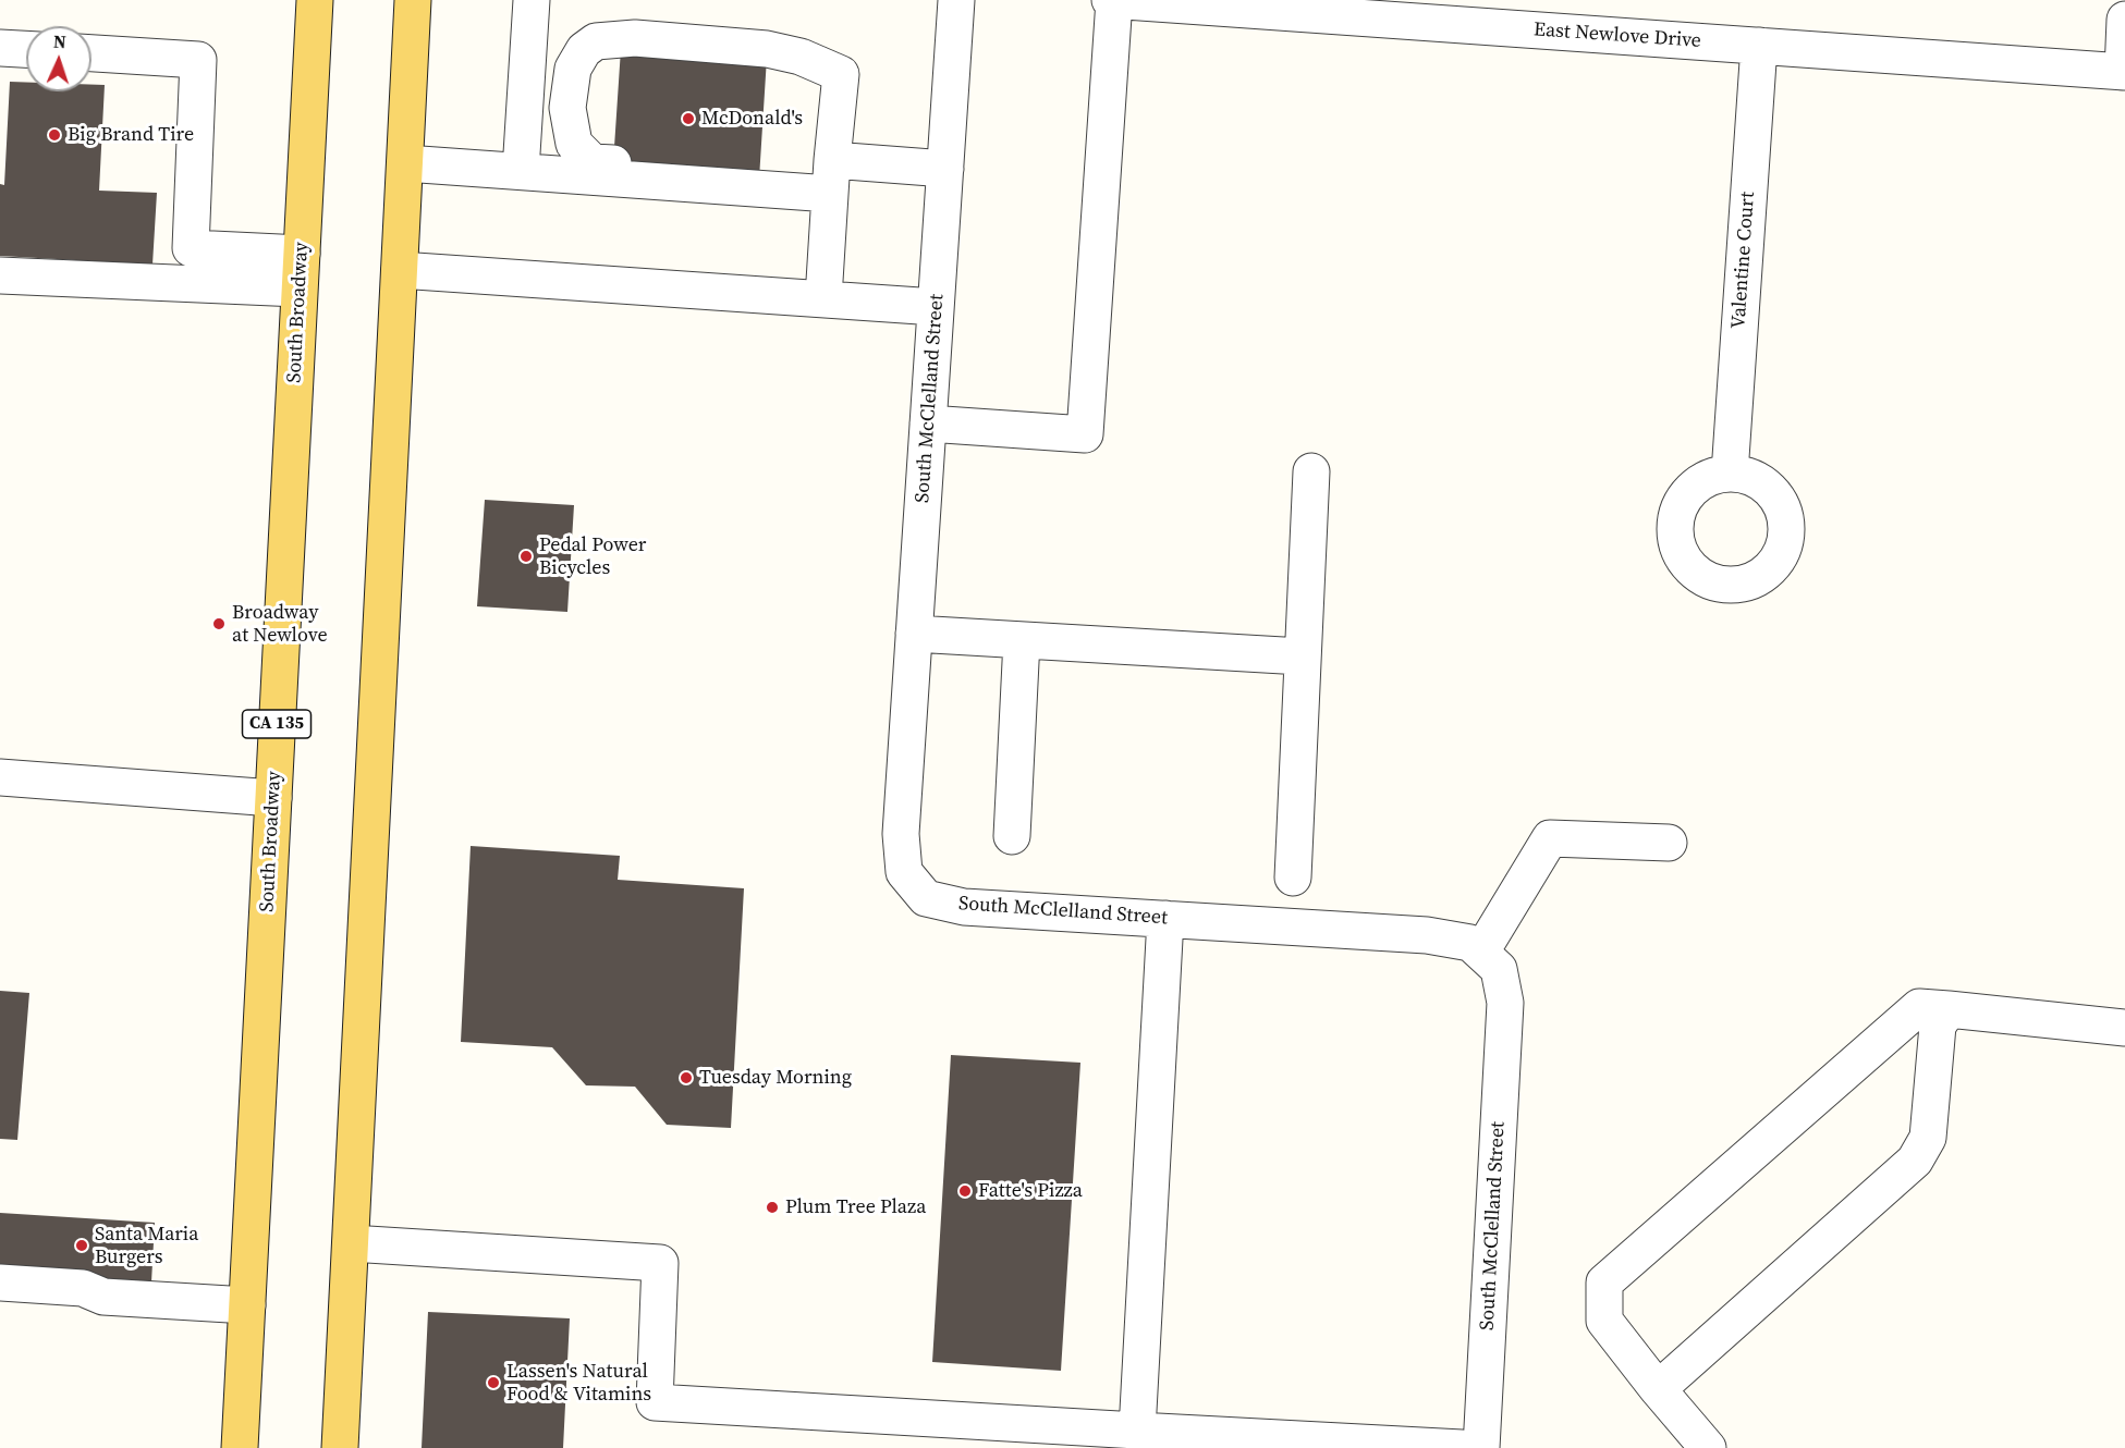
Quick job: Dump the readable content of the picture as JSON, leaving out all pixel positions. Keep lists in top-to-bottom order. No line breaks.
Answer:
{"streets":{"main road":["South Broadway","CA 135"],"street":["East Newlove Drive","Valentine Court","South McClelland Street"]},"crossings":[["East Newlove Drive","Valentine Court"]],"places":["McDonald's","Big Brand Tire","Pedal Power Bicycles","Broadway at Newlove","Tuesday Morning","Fatte's Pizza","Plum Tree Plaza","Santa Maria Burgers","Lassen's Natural Food & Vitamins"],"north":"top"}
